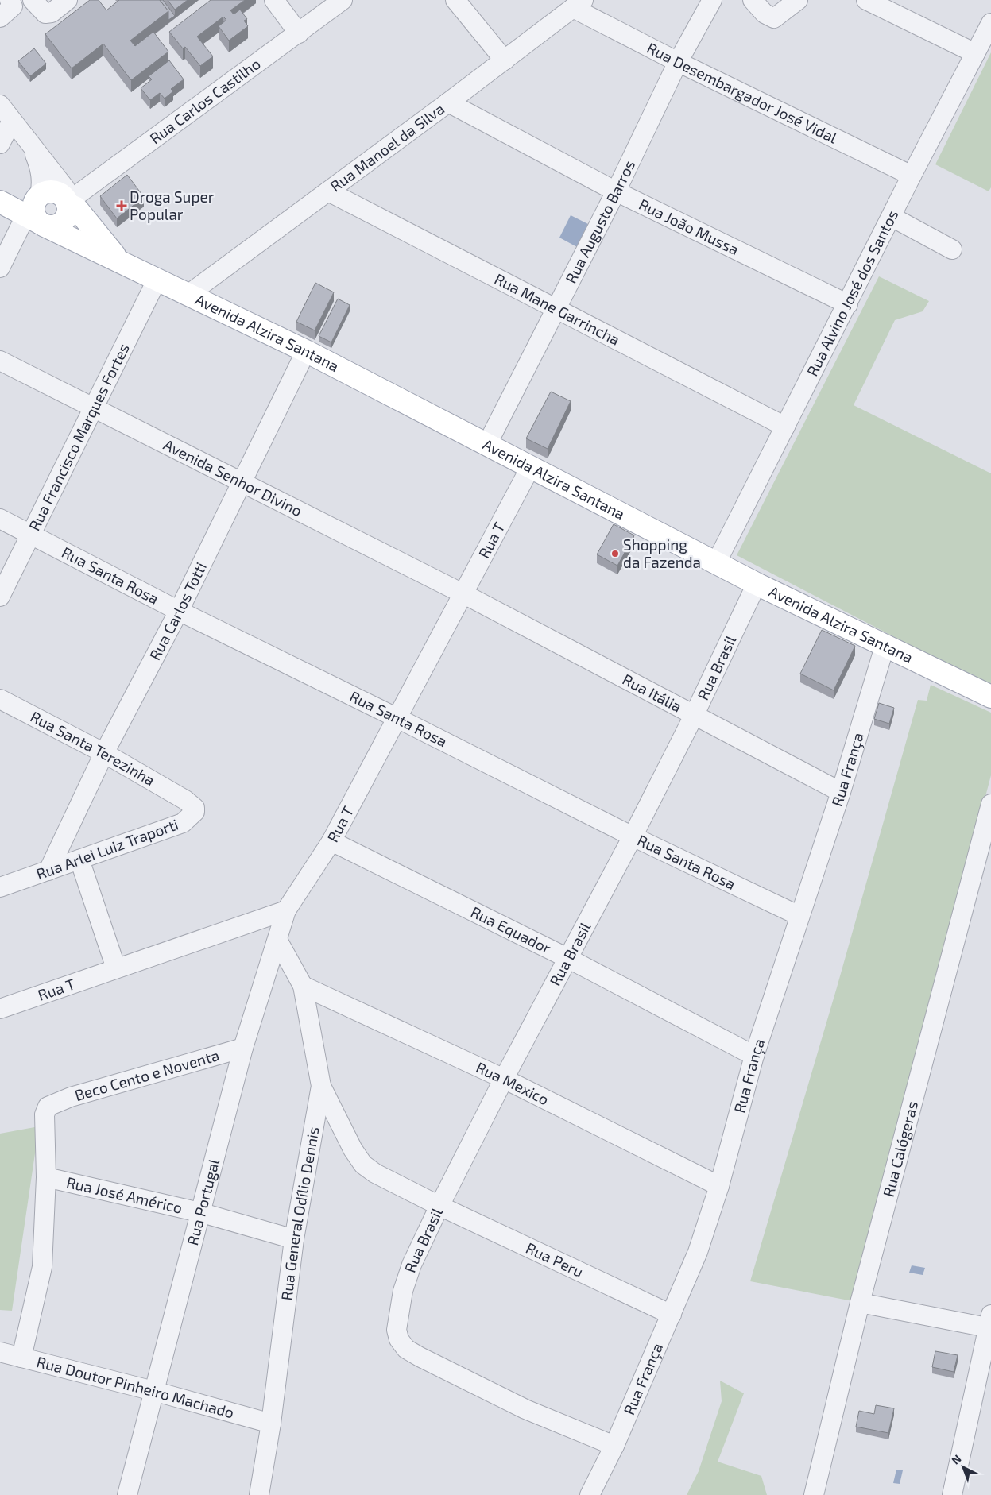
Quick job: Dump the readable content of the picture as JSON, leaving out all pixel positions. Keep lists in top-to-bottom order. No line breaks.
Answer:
{"streets":{"main road":["Avenida Alzira Santana"],"street":["Rua Desembargador José Vidal","Rua Carlos Castilho","Rua Manoel da Silva","Rua Augusto Barros","Rua João Mussa","Rua Alvino José dos Santos","Rua Mane Garrincha","Rua Francisco Marques Fortes","Avenida Senhor Divino","Rua T","Rua Santa Rosa","Rua Carlos Totti","Rua Brasil","Rua Itália","Rua Santa Terezinha","Rua França","Rua Arlei Luiz Traporti","Rua Equador","Beco Cento e Noventa","Rua Mexico","Rua Calógeras","Rua José Américo","Rua Portugal","Rua General Odílio Dennis","Rua Peru","Rua Doutor Pinheiro Machado"]},"crossings":[["Rua Desembargador José Vidal","Rua Manoel da Silva"],["Rua Desembargador José Vidal","Rua Augusto Barros"],["Rua Desembargador José Vidal","Rua Alvino José dos Santos"],["Rua Carlos Castilho","Avenida Alzira Santana"],["Rua Manoel da Silva","Rua João Mussa"],["Rua Manoel da Silva","Rua Mane Garrincha"],["Rua Manoel da Silva","Avenida Alzira Santana"],["Rua Augusto Barros","Rua João Mussa"],["Rua Augusto Barros","Rua Mane Garrincha"],["Rua Augusto Barros","Avenida Alzira Santana"],["Rua João Mussa","Rua Alvino José dos Santos"],["Rua Alvino José dos Santos","Rua Mane Garrincha"],["Rua Alvino José dos Santos","Avenida Alzira Santana"],["Avenida Alzira Santana","Rua Francisco Marques Fortes"],["Avenida Alzira Santana","Rua T"],["Avenida Alzira Santana","Rua Carlos Totti"],["Avenida Alzira Santana","Rua Brasil"],["Avenida Alzira Santana","Rua França"],["Rua Francisco Marques Fortes","Avenida Senhor Divino"],["Rua Francisco Marques Fortes","Rua Santa Rosa"],["Avenida Senhor Divino","Rua T"],["Avenida Senhor Divino","Rua Carlos Totti"],["Avenida Senhor Divino","Rua Itália"],["Rua T","Rua Santa Rosa"],["Rua T","Rua Itália"],["Rua T","Rua Equador"],["Rua T","Rua Portugal"],["Rua Santa Rosa","Rua Carlos Totti"],["Rua Santa Rosa","Rua Brasil"],["Rua Santa Rosa","Rua França"],["Rua Carlos Totti","Rua Santa Terezinha"],["Rua Carlos Totti","Rua Arlei Luiz Traporti"],["Rua Brasil","Rua Itália"],["Rua Brasil","Rua França"],["Rua Brasil","Rua Equador"],["Rua Brasil","Rua Mexico"],["Rua Brasil","Rua Peru"],["Rua Itália","Rua França"],["Rua Santa Terezinha","Rua Arlei Luiz Traporti"],["Rua França","Rua Equador"],["Rua França","Rua Mexico"],["Rua França","Rua Peru"],["Beco Cento e Noventa","Rua José Américo"],["Beco Cento e Noventa","Rua Portugal"],["Rua Mexico","Rua General Odílio Dennis"],["Rua José Américo","Rua Portugal"],["Rua José Américo","Rua General Odílio Dennis"],["Rua Portugal","Rua General Odílio Dennis"],["Rua Portugal","Rua Doutor Pinheiro Machado"],["Rua General Odílio Dennis","Rua Peru"],["Rua General Odílio Dennis","Rua Doutor Pinheiro Machado"]],"places":{"health":["Droga Super Popular"],"other":["Shopping da Fazenda"]},"north":"top left"}
